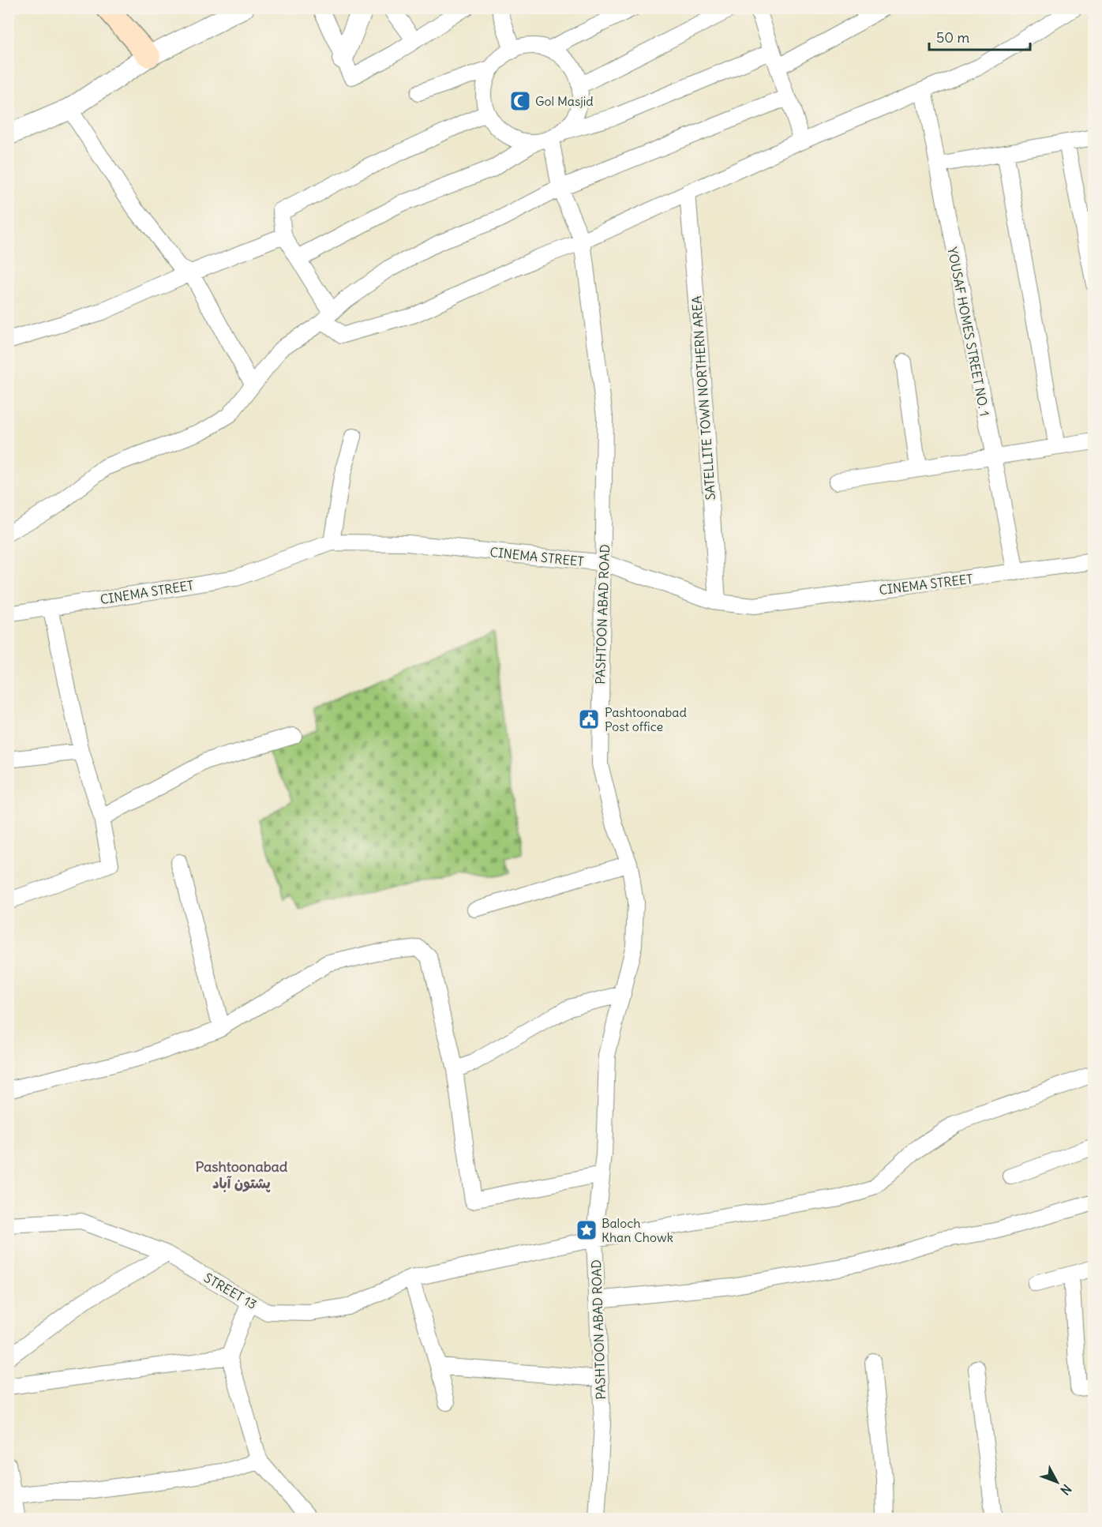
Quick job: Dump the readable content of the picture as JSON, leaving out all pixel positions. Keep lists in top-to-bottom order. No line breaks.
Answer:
{"streets":{"street":["YOUSAF HOMES STREET NO. 1","SATELLITE TOWN NORTHERN AREA","CINEMA STREET","PASHTOON ABAD ROAD","STREET 13"]},"crossings":[["YOUSAF HOMES STREET NO. 1","CINEMA STREET"],["SATELLITE TOWN NORTHERN AREA","CINEMA STREET"],["CINEMA STREET","PASHTOON ABAD ROAD"],["PASHTOON ABAD ROAD","STREET 13"]],"districts":["Pashtoonabad پشتون آباد"],"places":{"mosque":["Gol Masjid"],"public building":["Pashtoonabad Post office"],"place":["Baloch Khan Chowk"]},"scale_bar":"50 m","north":"bottom right"}
